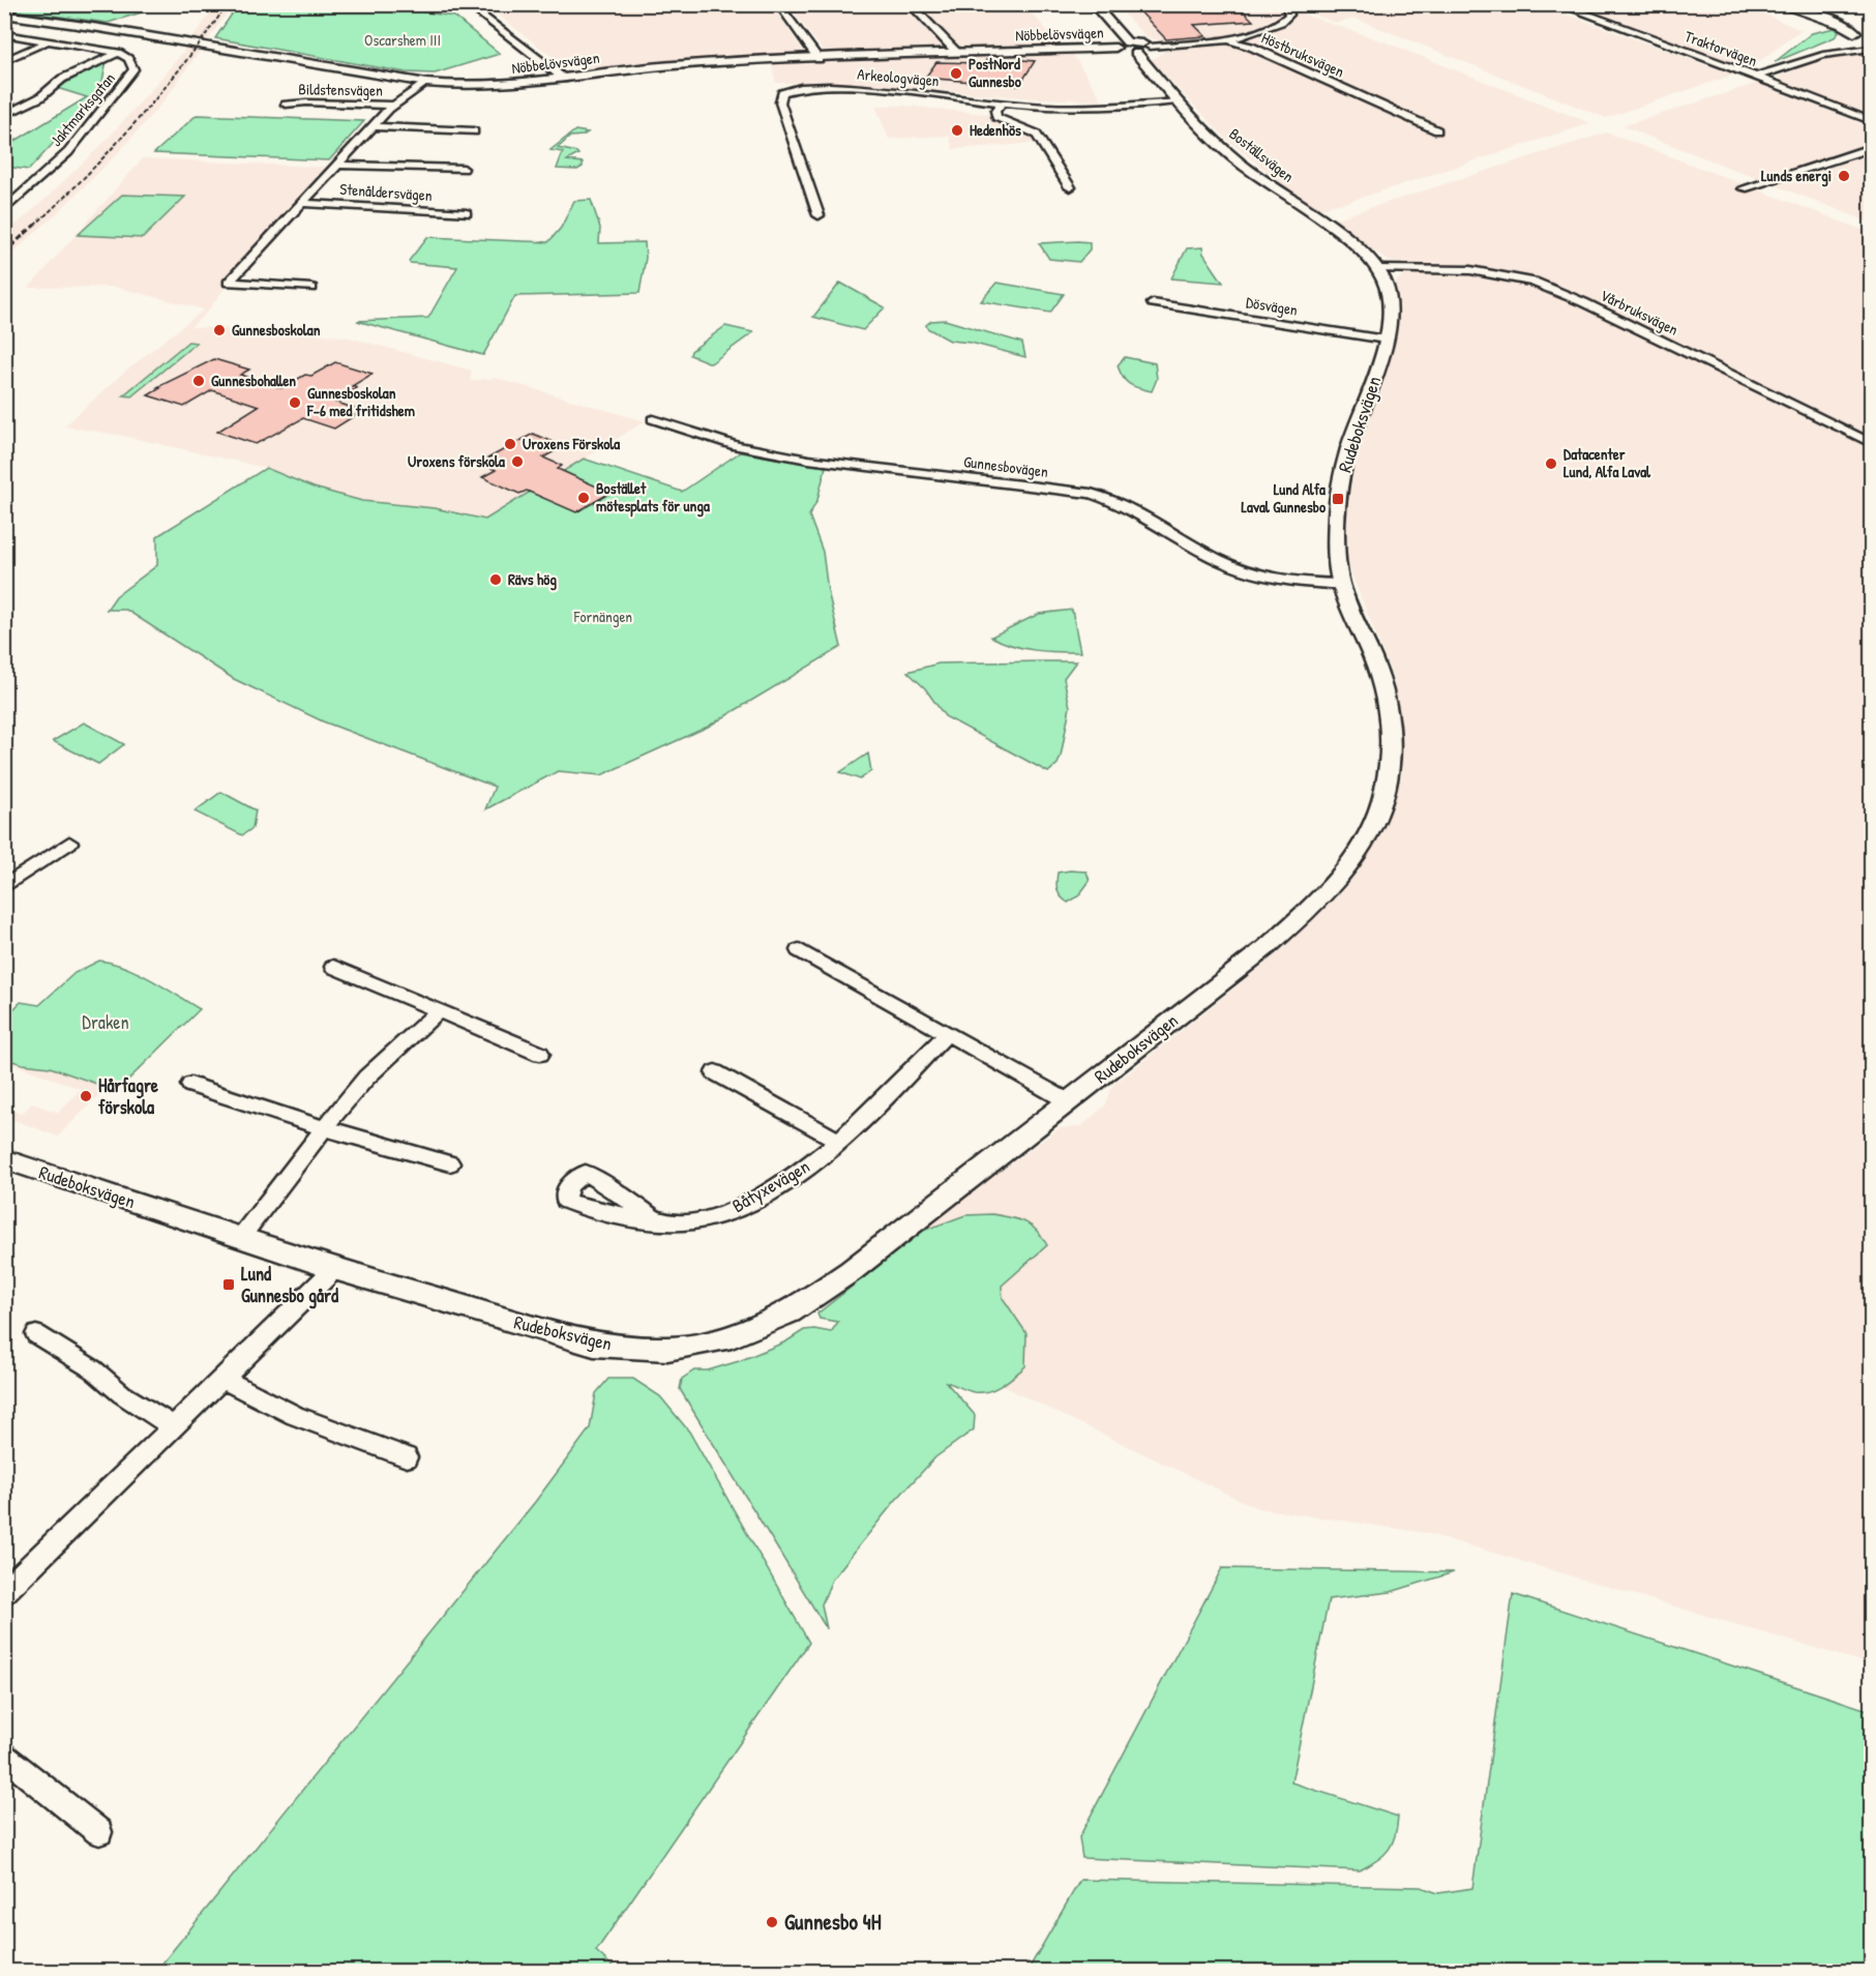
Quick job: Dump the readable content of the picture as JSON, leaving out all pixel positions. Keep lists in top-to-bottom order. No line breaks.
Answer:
{"streets":{"street":["Nöbbelövsvägen","Traktorvägen","Höstbruksvägen","Arkeologvägen","Bildstensvägen","Jaktmarksgatan","Boställsvägen","Stenåldersvägen","Dösvägen","Vårbruksvägen","Rudeboksvägen","Gunnesbovägen","Båtyxevägen"]},"crossings":[["Nöbbelövsvägen","Stenåldersvägen"],["Arkeologvägen","Boställsvägen"],["Bildstensvägen","Stenåldersvägen"],["Boställsvägen","Vårbruksvägen"],["Boställsvägen","Rudeboksvägen"],["Dösvägen","Rudeboksvägen"],["Vårbruksvägen","Rudeboksvägen"],["Rudeboksvägen","Gunnesbovägen"]],"parks":["Oscarshem III","Fornängen","Draken"],"places":{"other":["PostNord Gunnesbo","Hedenhös","Lunds energi","Gunnesboskolan","Gunnesbohallen","Gunnesboskolan F–6 med fritidshem","Uroxens Förskola","Uroxens förskola","Datacenter Lund, Alfa Laval","Bostället mötesplats för unga","Rävs hög","Hårfagre förskola","Gunnesbo 4H"],"transit":["Lund Alfa Laval Gunnesbo","Lund Gunnesbo gård"]}}
